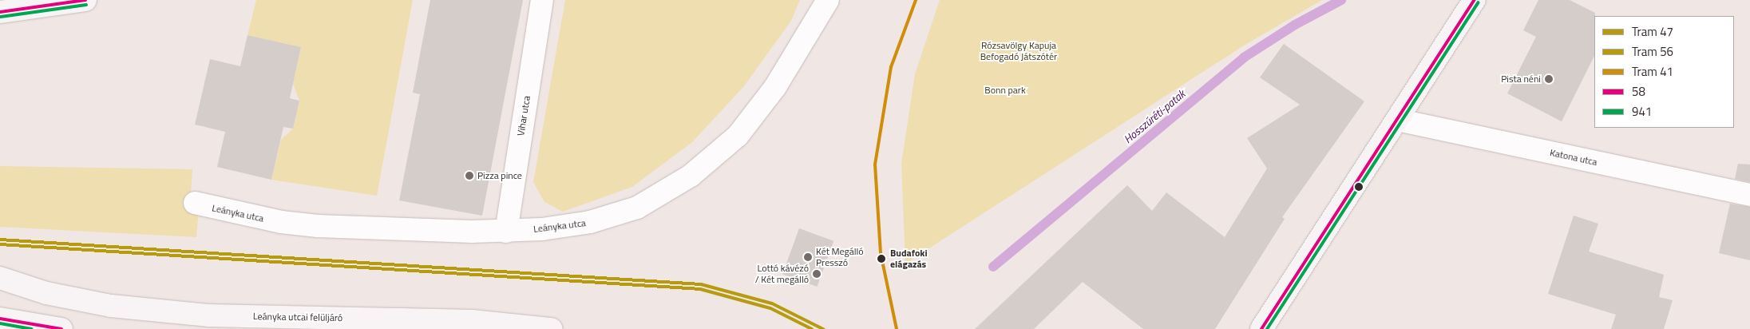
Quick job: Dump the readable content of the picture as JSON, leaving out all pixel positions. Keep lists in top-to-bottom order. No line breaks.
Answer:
{"streets":{"main road":["Leányka utcai felüljáró"],"street":["Vihar utca","Katona utca","Leányka utca"]},"crossings":[["Vihar utca","Leányka utca"]],"water":["Hosszúréti-patak"],"parks":["Rózsavölgy Kapuja Befogadó Játszótér","Bonn park"],"places":["Pista néni","Pizza pince","Két Megálló Presszó","Budafoki elágazás","Lottó kávézó / Két megálló"],"lines":["tram line 41","transit line 58","transit line 941","tram line 47","tram line 56"],"legend":["Tram 47","Tram 56","Tram 41","58","941"]}
